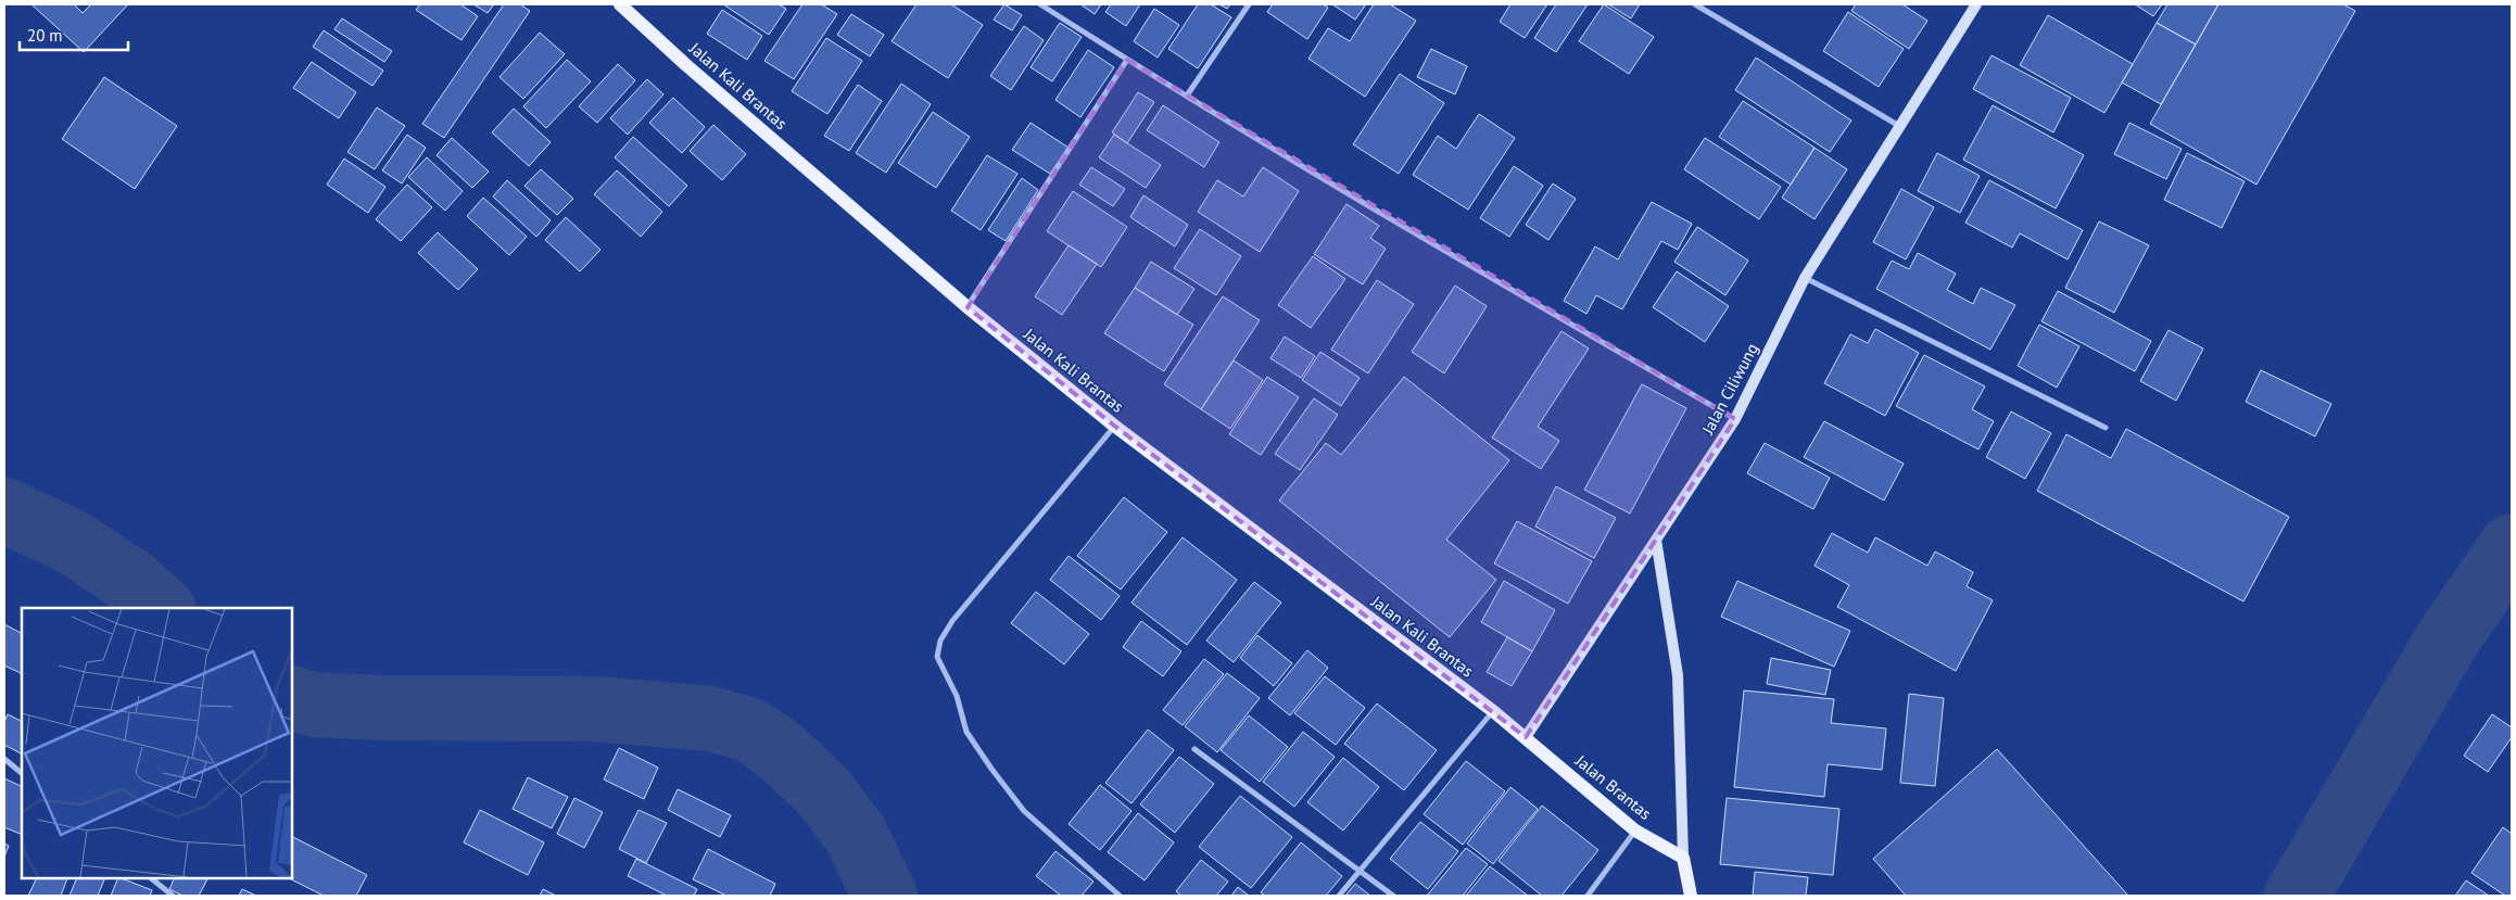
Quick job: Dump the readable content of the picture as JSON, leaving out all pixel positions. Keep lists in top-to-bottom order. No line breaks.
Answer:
{"streets":{"main road":["Jalan Kali Brantas","Jalan Ciliwung","Jalan Brantas"]},"crossings":[["Jalan Kali Brantas","Jalan Ciliwung"],["Jalan Kali Brantas","Jalan Brantas"],["Jalan Ciliwung","Jalan Brantas"]],"scale_bar":"20 m"}
